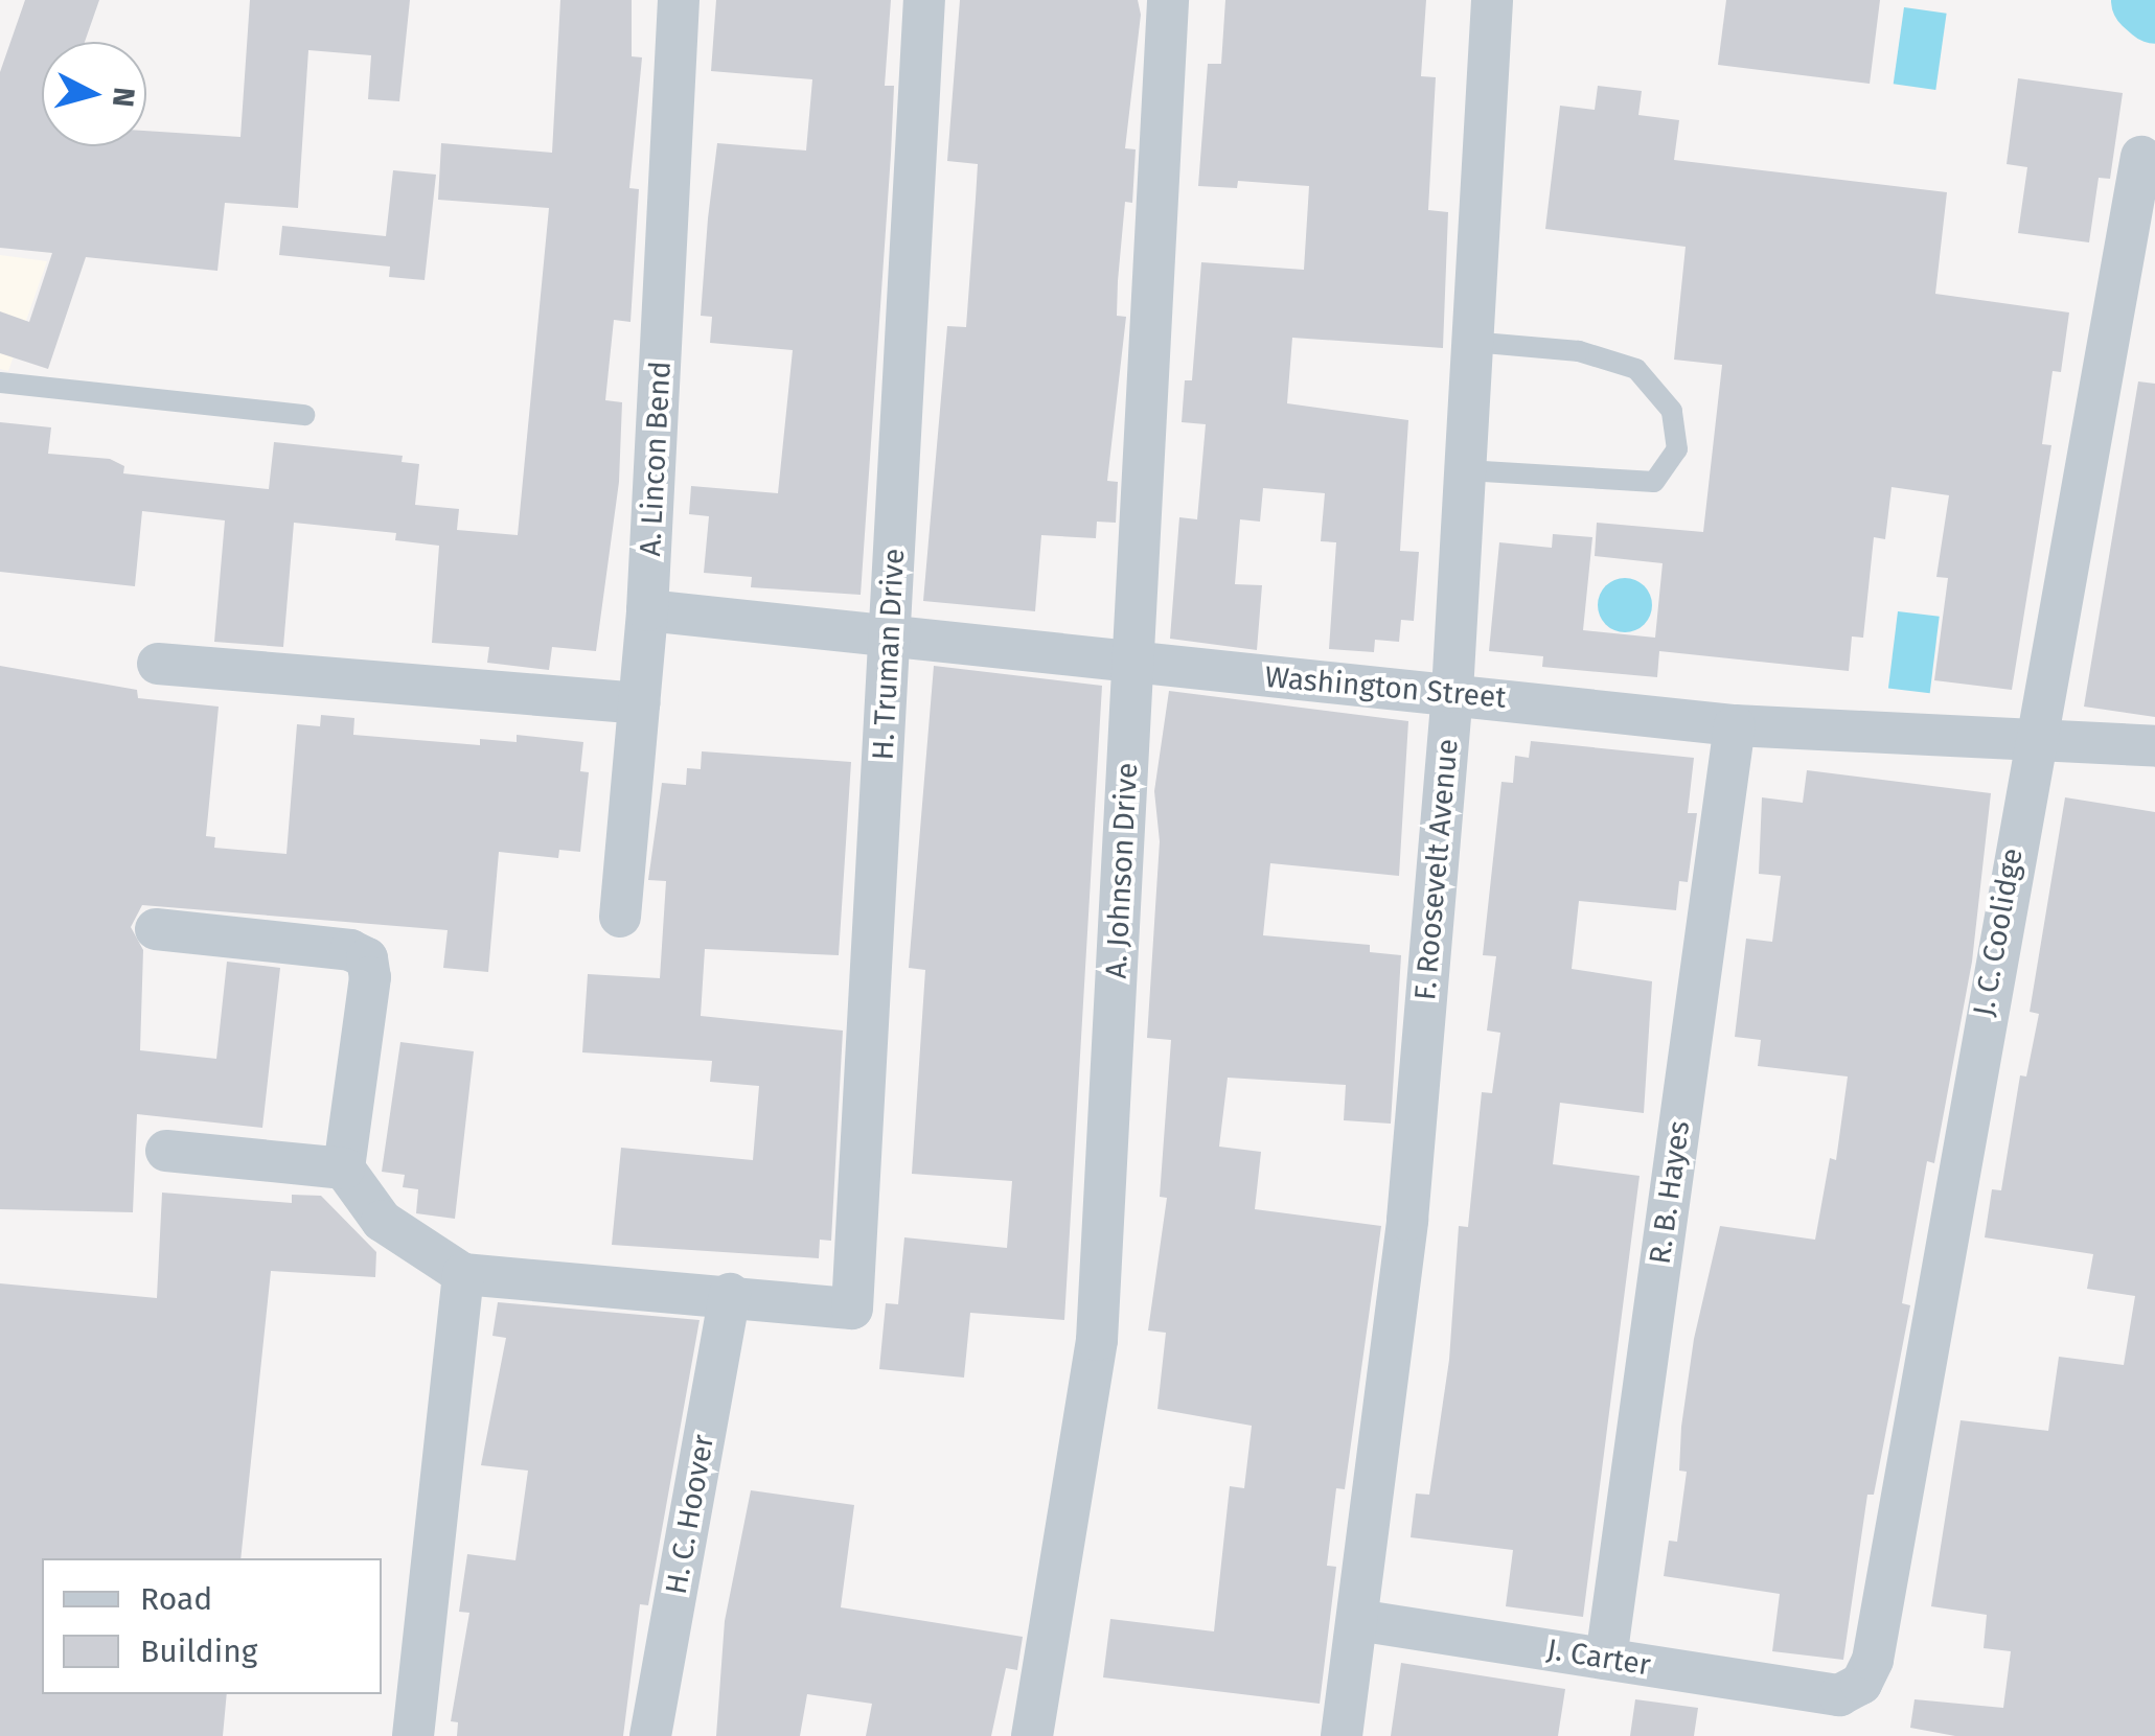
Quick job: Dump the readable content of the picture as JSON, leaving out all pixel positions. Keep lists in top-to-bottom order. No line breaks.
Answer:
{"streets":{"street":["A. Lincon Bend","H. Truman Drive","Washington Street","F. Roosevelt Avenue","A. Johnson Drive","J. C. Coolidge","R. B. Hayes","H. C. Hoover","J. Carter"]},"crossings":[["A. Lincon Bend","Washington Street"],["H. Truman Drive","Washington Street"],["H. Truman Drive","H. C. Hoover"],["Washington Street","F. Roosevelt Avenue"],["Washington Street","A. Johnson Drive"],["Washington Street","J. C. Coolidge"],["Washington Street","R. B. Hayes"],["F. Roosevelt Avenue","J. Carter"],["J. C. Coolidge","J. Carter"],["R. B. Hayes","J. Carter"]],"legend":["Road","Building"],"north":"right"}
